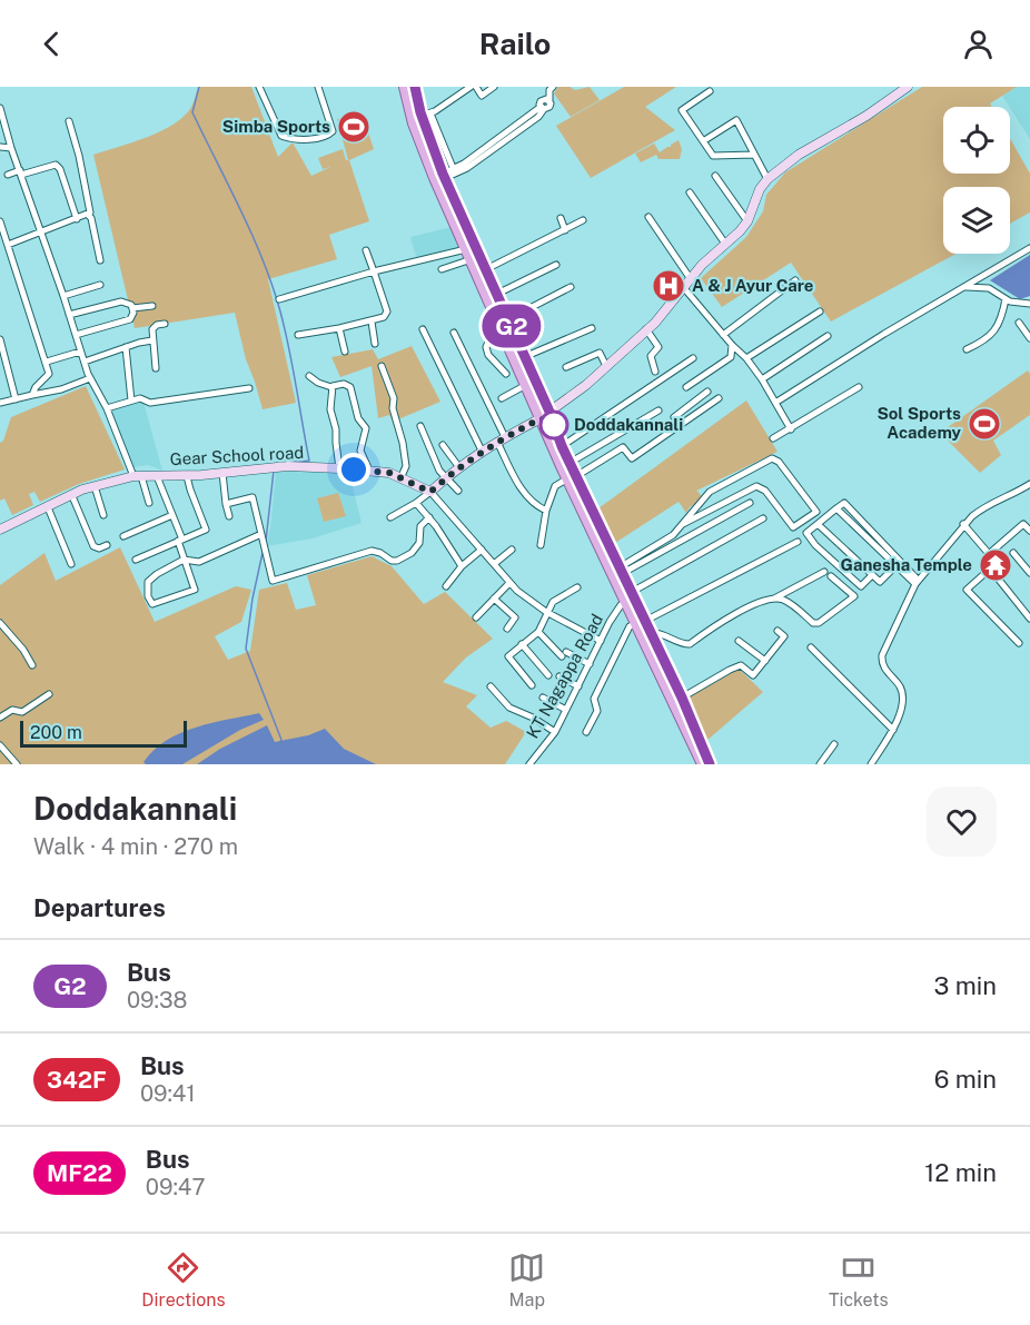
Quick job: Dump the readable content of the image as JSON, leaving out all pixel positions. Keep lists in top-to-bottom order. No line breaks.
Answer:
{"streets":{"main road":["Gear School road"],"street":["KT Nagappa Road"]},"places":{"sports":["Simba Sports","Sol Sports Academy"],"hospital":["A & J Ayur Care"],"other":["Doddakannali"],"temple":["Ganesha Temple"]},"lines":["bus line G2"],"scale_bar":"200 m","page":{"header":"Railo","on_map":"G2","scale":"200 m","heading":[["Doddakannali","Walk · 4 min · 270 m"],"Departures"],"list":[{"mark":"G2","name":"Bus","note":"09:38","value":"3 min"},{"mark":"342F","name":"Bus","note":"09:41","value":"6 min"},{"mark":"MF22","name":"Bus","note":"09:47","value":"12 min"}],"tabs":["Directions","Map","Tickets"]}}
